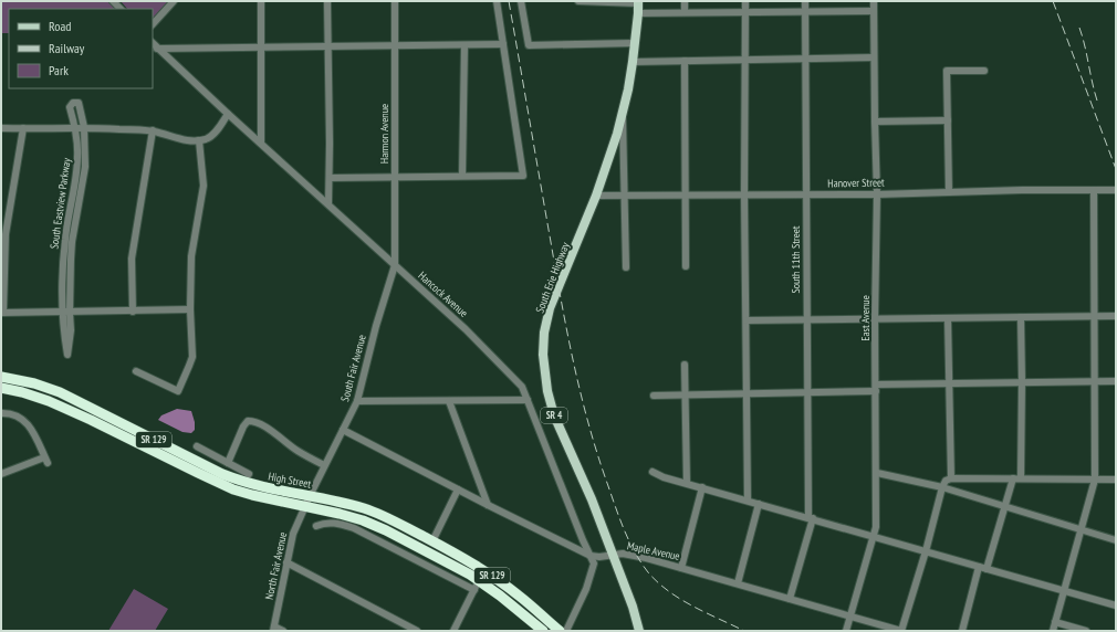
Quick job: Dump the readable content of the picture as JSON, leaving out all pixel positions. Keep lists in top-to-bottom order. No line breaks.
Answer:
{"streets":{"highway":["SR 129","High Street"],"main road":["South Erie Highway","SR 4"],"street":["Harmon Avenue","Hanover Street","South Eastview Parkway","South 11th Street","Hancock Avenue","East Avenue","South Fair Avenue","Maple Avenue","North Fair Avenue"]},"crossings":[["Harmon Avenue","Hancock Avenue"],["Harmon Avenue","South Fair Avenue"],["Hanover Street","South 11th Street"],["Hanover Street","South Erie Highway"],["Hanover Street","East Avenue"],["South 11th Street","Maple Avenue"],["South Erie Highway","Maple Avenue"],["Hancock Avenue","South Fair Avenue"],["Hancock Avenue","Maple Avenue"],["East Avenue","Maple Avenue"],["South Fair Avenue","High Street"],["South Fair Avenue","Maple Avenue"],["South Fair Avenue","North Fair Avenue"],["High Street","North Fair Avenue"]],"legend":["Road","Railway","Park"]}
